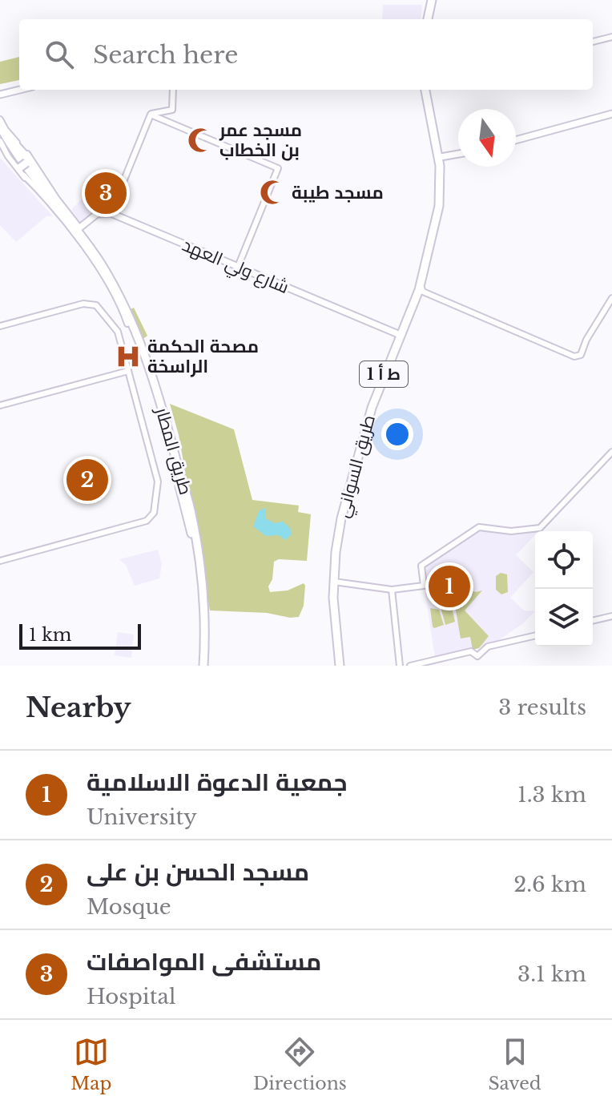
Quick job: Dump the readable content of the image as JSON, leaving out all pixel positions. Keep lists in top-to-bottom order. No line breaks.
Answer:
{"streets":{"highway":["ط أ 1","طريق المطار","طريق السواني"],"main road":["شارع ولي العهد"]},"crossings":[["شارع ولي العهد","طريق السواني"]],"places":{"mosque":["مسجد عمر بن الخطاب","مسجد طيبة"],"hospital":["مصحة الحكمة الراسخة"]},"scale_bar":"1 km","north":"bottom","page":{"search":"Search here","pins":["3","2","1"],"scale":"1 km","heading":["Nearby","3 results"],"list":[{"mark":"1","name":"جمعية الدعوة الاسلامية","note":"University","value":"1.3 km"},{"mark":"2","name":"مسجد الحسن بن على","note":"Mosque","value":"2.6 km"},{"mark":"3","name":"مستشفى المواصفات","note":"Hospital","value":"3.1 km"}],"nav":["Map","Directions","Saved"]}}
